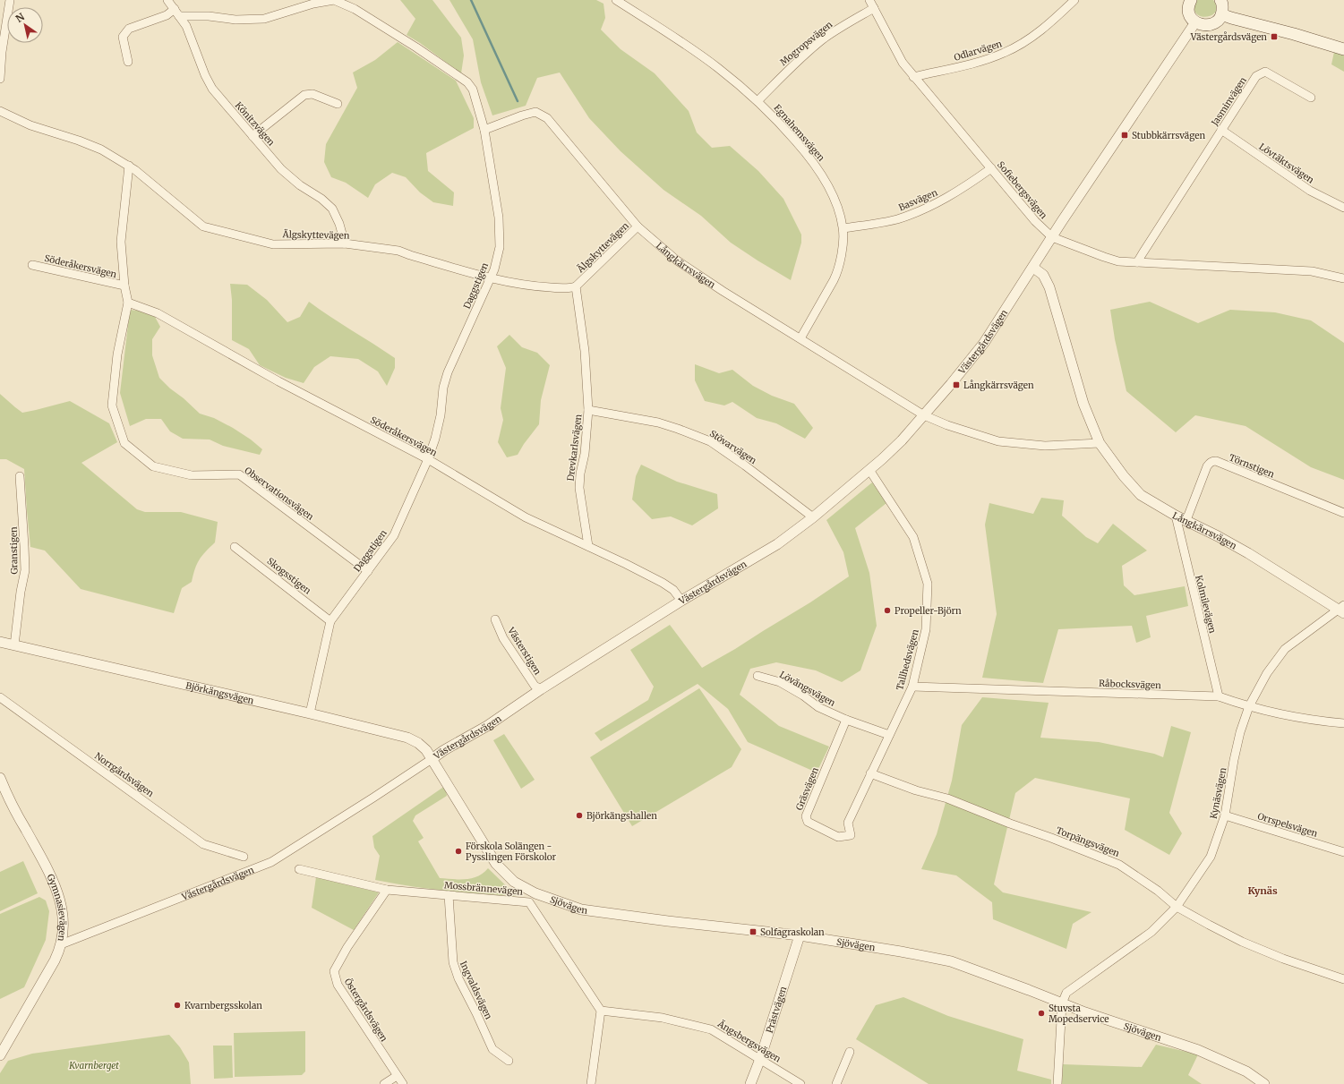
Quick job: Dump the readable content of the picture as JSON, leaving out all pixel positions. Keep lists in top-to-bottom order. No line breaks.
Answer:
{"streets":{"street":["Mogropsvägen","Odlarvägen","Jasminvägen","Könitzvägen","Egnahemsvägen","Lövtäktsvägen","Sofiebergsvägen","Basvägen","Älgskyttevägen","Långkärrsvägen","Söderåkersvägen","Daggstigen","Västergårdsvägen","Stövarvägen","Drevkarlsvägen","Törnstigen","Observationsvägen","Granstigen","Skogsstigen","Kolmilevägen","Västerstigen","Tallhedsvägen","Råbocksvägen","Lövängsvägen","Björkängsvägen","Norrgårdsvägen","Gräsvägen","Kynäsvägen","Orrspelsvägen","Torpängsvägen","Mossbrännevägen","Sjövägen","Gymnasievägen","Ingvaldsvägen","Östergårdsvägen","Prästvägen","Ängsbergsvägen"]},"crossings":[["Mogropsvägen","Egnahemsvägen"],["Mogropsvägen","Sofiebergsvägen"],["Odlarvägen","Sofiebergsvägen"],["Jasminvägen","Lövtäktsvägen"],["Jasminvägen","Sofiebergsvägen"],["Könitzvägen","Älgskyttevägen"],["Könitzvägen","Daggstigen"],["Egnahemsvägen","Basvägen"],["Egnahemsvägen","Långkärrsvägen"],["Sofiebergsvägen","Basvägen"],["Sofiebergsvägen","Västergårdsvägen"],["Älgskyttevägen","Långkärrsvägen"],["Älgskyttevägen","Söderåkersvägen"],["Älgskyttevägen","Daggstigen"],["Älgskyttevägen","Drevkarlsvägen"],["Långkärrsvägen","Daggstigen"],["Långkärrsvägen","Västergårdsvägen"],["Långkärrsvägen","Törnstigen"],["Långkärrsvägen","Kolmilevägen"],["Långkärrsvägen","Kynäsvägen"],["Söderåkersvägen","Daggstigen"],["Söderåkersvägen","Västergårdsvägen"],["Söderåkersvägen","Drevkarlsvägen"],["Söderåkersvägen","Observationsvägen"],["Daggstigen","Observationsvägen"],["Daggstigen","Skogsstigen"],["Daggstigen","Björkängsvägen"],["Västergårdsvägen","Stövarvägen"],["Västergårdsvägen","Västerstigen"],["Västergårdsvägen","Tallhedsvägen"],["Västergårdsvägen","Björkängsvägen"],["Västergårdsvägen","Sjövägen"],["Västergårdsvägen","Gymnasievägen"],["Stövarvägen","Drevkarlsvägen"],["Granstigen","Björkängsvägen"],["Kolmilevägen","Råbocksvägen"],["Tallhedsvägen","Råbocksvägen"],["Tallhedsvägen","Lövängsvägen"],["Tallhedsvägen","Gräsvägen"],["Tallhedsvägen","Torpängsvägen"],["Råbocksvägen","Kynäsvägen"],["Lövängsvägen","Gräsvägen"],["Björkängsvägen","Sjövägen"],["Kynäsvägen","Orrspelsvägen"],["Kynäsvägen","Torpängsvägen"],["Kynäsvägen","Sjövägen"],["Mossbrännevägen","Ingvaldsvägen"],["Mossbrännevägen","Östergårdsvägen"],["Mossbrännevägen","Ängsbergsvägen"],["Sjövägen","Prästvägen"],["Prästvägen","Ängsbergsvägen"]],"districts":["Kynäs"],"parks":["Kvarnberget"],"places":{"transit":["Västergårdsvägen","Stubbkärrsvägen","Långkärrsvägen","Solfagraskolan"],"other":["Propeller-Björn","Björkängshallen","Förskola Solängen - Pysslingen Förskolor","Kvarnbergsskolan","Stuvsta Mopedservice"]},"north":"top left"}
